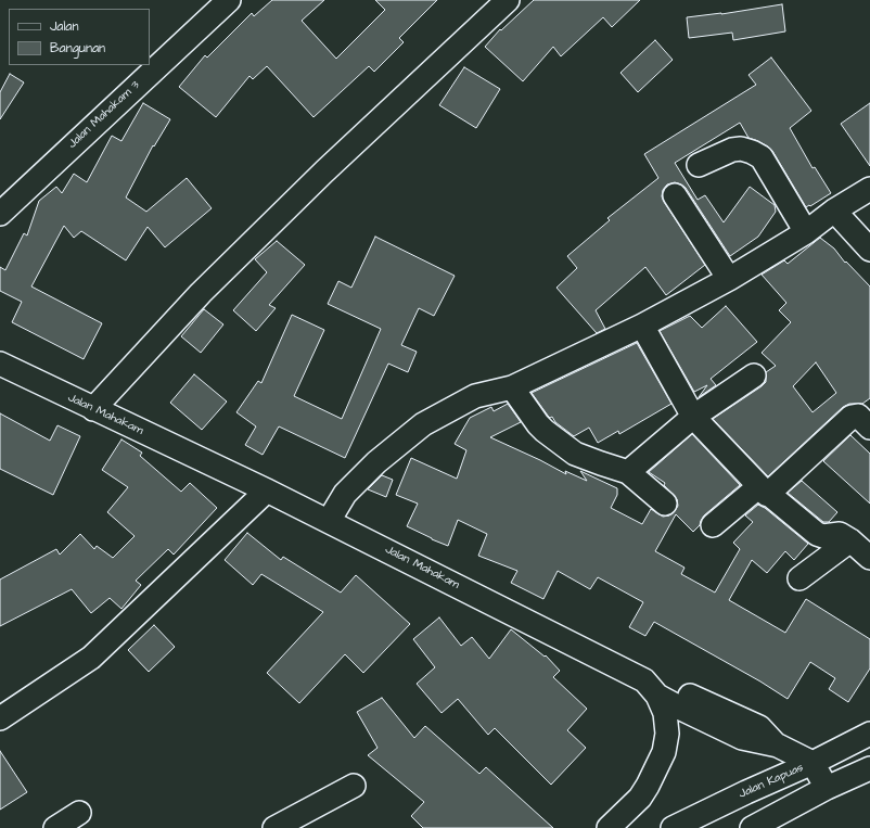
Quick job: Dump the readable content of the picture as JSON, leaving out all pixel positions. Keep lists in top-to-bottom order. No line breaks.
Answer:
{"streets":{"street":["Jalan Mahakam 3","Jalan Mahakam","Jalan Kapuas"]},"crossings":[["Jalan Mahakam","Jalan Kapuas"]],"legend":["Jalan","Bangunan"]}
